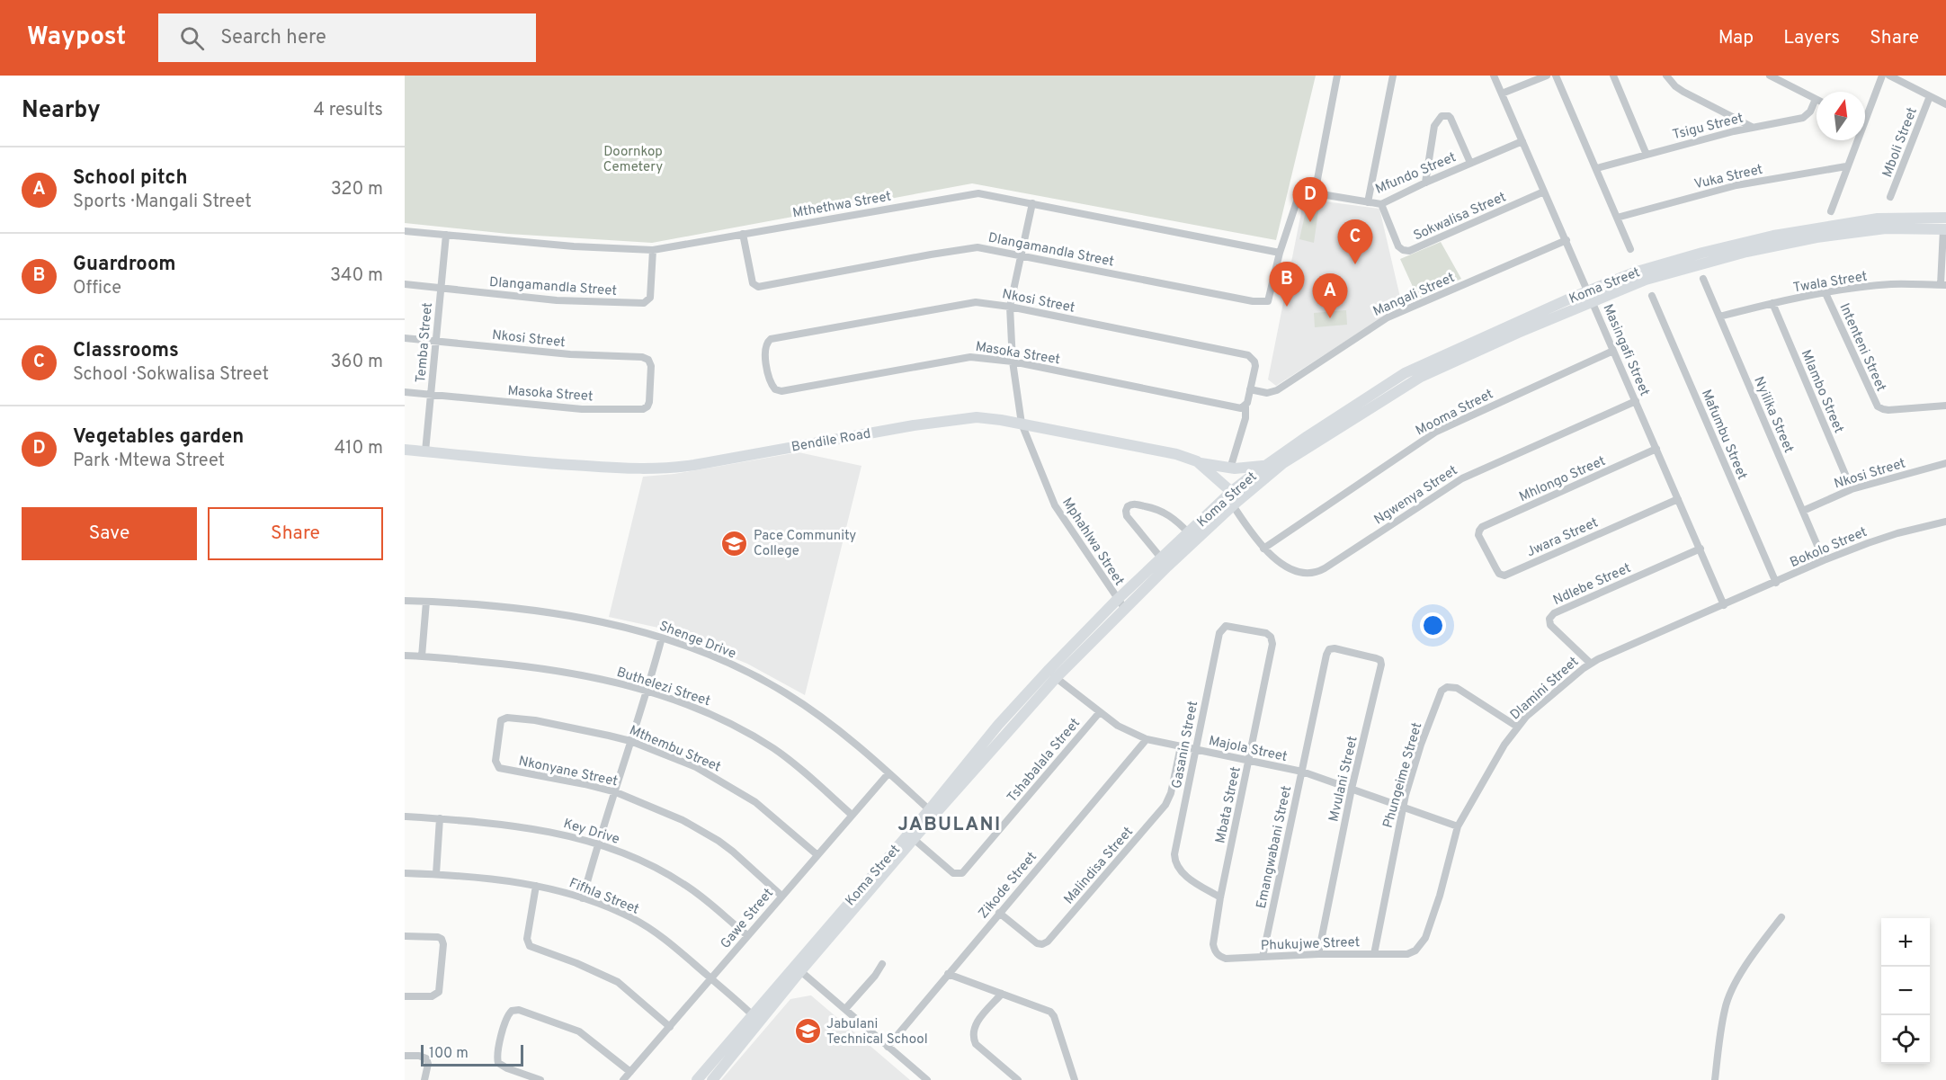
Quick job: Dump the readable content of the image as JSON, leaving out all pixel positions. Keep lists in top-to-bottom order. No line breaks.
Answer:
{"streets":{"main road":["Koma Street","Bendile Road"],"street":["Tsigu Street","Mboli Street","Mfundo Street","Vuka Street","Mthethwa Street","Sokwalisa Street","Dlangamandla Street","Twala Street","Mangali Street","Nkosi Street","Temba Street","Intenteni Street","Masingafi Street","Masoka Street","Mlambo Street","Mooma Street","Nyilika Street","Mafumbu Street","Mhlongo Street","Ngwenya Street","Jwara Street","Mphahlwa Street","Bokolo Street","Ndlebe Street","Shenge Drive","Buthelezi Street","Dlamini Street","Gasanin Street","Mthembu Street","Majola Street","Tshabalala Street","Nkonyane Street","Phungeime Street","Mvulani Street","Mbata Street","Key Drive","Emangwabani Street","Malindisa Street","Zikode Street","Fifhla Street","Gawe Street","Phukujwe Street"]},"crossings":[["Mfundo Street","Sokwalisa Street"],["Mfundo Street","Masingafi Street"],["Mthethwa Street","Dlangamandla Street"],["Mthethwa Street","Temba Street"],["Mthethwa Street","Mphahlwa Street"],["Sokwalisa Street","Masingafi Street"],["Dlangamandla Street","Temba Street"],["Dlangamandla Street","Mphahlwa Street"],["Twala Street","Intenteni Street"],["Twala Street","Mlambo Street"],["Twala Street","Nyilika Street"],["Koma Street","Masingafi Street"],["Koma Street","Bendile Road"],["Koma Street","Ngwenya Street"],["Koma Street","Mphahlwa Street"],["Koma Street","Shenge Drive"],["Koma Street","Majola Street"],["Koma Street","Tshabalala Street"],["Koma Street","Fifhla Street"],["Mangali Street","Nkosi Street"],["Mangali Street","Masingafi Street"],["Nkosi Street","Temba Street"],["Nkosi Street","Masoka Street"],["Nkosi Street","Mlambo Street"],["Nkosi Street","Nyilika Street"],["Nkosi Street","Mphahlwa Street"],["Temba Street","Masoka Street"],["Temba Street","Bendile Road"],["Masingafi Street","Mooma Street"],["Masingafi Street","Mhlongo Street"],["Masingafi Street","Ngwenya Street"],["Masingafi Street","Jwara Street"],["Masingafi Street","Bokolo Street"],["Masingafi Street","Ndlebe Street"],["Masingafi Street","Dlamini Street"],["Masoka Street","Mphahlwa Street"],["Mooma Street","Ngwenya Street"],["Nyilika Street","Bokolo Street"],["Mafumbu Street","Bokolo Street"],["Bendile Road","Ngwenya Street"],["Bendile Road","Mphahlwa Street"],["Mhlongo Street","Jwara Street"],["Bokolo Street","Dlamini Street"],["Ndlebe Street","Dlamini Street"],["Shenge Drive","Gawe Street"],["Buthelezi Street","Gawe Street"],["Dlamini Street","Majola Street"],["Dlamini Street","Phungeime Street"],["Dlamini Street","Phukujwe Street"],["Gasanin Street","Majola Street"],["Gasanin Street","Mbata Street"],["Mthembu Street","Nkonyane Street"],["Mthembu Street","Gawe Street"],["Majola Street","Tshabalala Street"],["Majola Street","Phungeime Street"],["Majola Street","Mvulani Street"],["Majola Street","Mbata Street"],["Majola Street","Emangwabani Street"],["Majola Street","Malindisa Street"],["Majola Street","Zikode Street"],["Nkonyane Street","Gawe Street"],["Phungeime Street","Phukujwe Street"],["Mvulani Street","Emangwabani Street"],["Mvulani Street","Phukujwe Street"],["Mbata Street","Phukujwe Street"],["Key Drive","Gawe Street"],["Emangwabani Street","Phukujwe Street"],["Malindisa Street","Zikode Street"],["Fifhla Street","Gawe Street"]],"districts":["JABULANI"],"parks":["Doornkop Cemetery"],"places":{"school or university":["Pace Community College","Jabulani Technical School"]},"scale_bar":"100 m","north":"top","page":{"header":"Waypost","search":"Search here","nav":["Map","Layers","Share"],"heading":["Nearby","4 results"],"list":[{"mark":"A","name":"School pitch","note":"Sports · Mangali Street","value":"320 m"},{"mark":"B","name":"Guardroom","note":"Office","value":"340 m"},{"mark":"C","name":"Classrooms","note":"School · Sokwalisa Street","value":"360 m"},{"mark":"D","name":"Vegetables garden","note":"Park · Mtewa Street","value":"410 m"}],"pins":["D","C","B","A"],"buttons":["Save","Share"],"map_buttons":["+","−"],"scale":"100 m"}}
